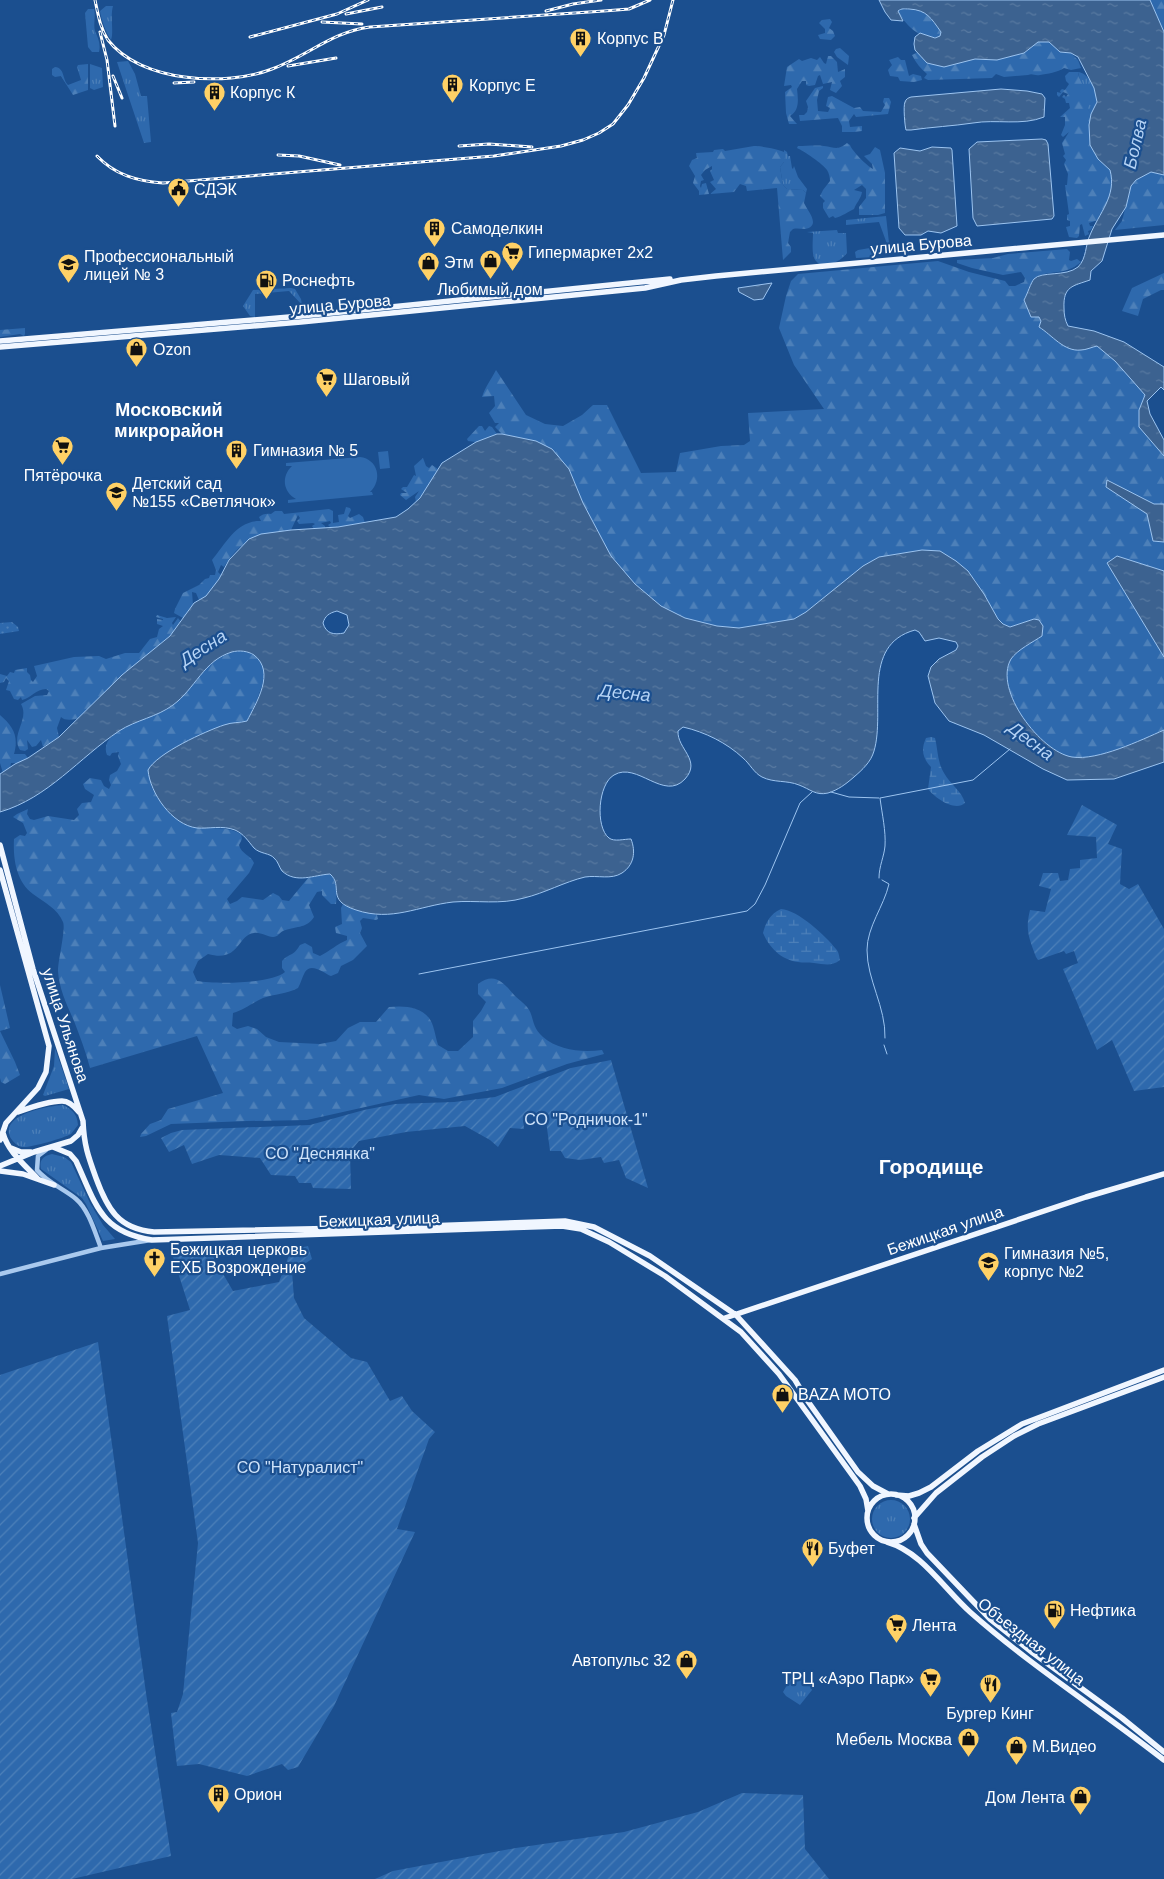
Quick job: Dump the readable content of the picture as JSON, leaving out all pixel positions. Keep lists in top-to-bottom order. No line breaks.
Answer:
{"streets":{"main road":["улица Бурова","улица Ульянова","Бежицкая улица","Объездная улица"]},"crossings":[["улица Ульянова","Бежицкая улица"]],"districts":["Московский микрорайон","Городище"],"water":["Болва","Десна"],"parks":["СО \"Родничок-1\"","СО \"Деснянка\"","СО \"Натуралист\""],"places":{"building":["Корпус В","Корпус Е","Корпус К","Самоделкин","Гимназия № 5","Орион"],"public building":["СДЭК"],"supermarket":["Гипермаркет 2х2","Шаговый","Пятёрочка","Лента","ТРЦ «Аэро Парк»"],"shop":["Любимый дом","Этм","Ozon","BAZA MOTO","Автопульс 32","Мебель Москва","М.Видео","Дом Лента"],"school or university":["Профессиональный лицей № 3","Детский сад №155 «Светлячок»","Гимназия №5, корпус №2"],"fuel station":["Роснефть","Нефтика"],"church":["Бежицкая церковь ЕХБ Возрождение"],"restaurant":["Буфет","Бургер Кинг"]}}
